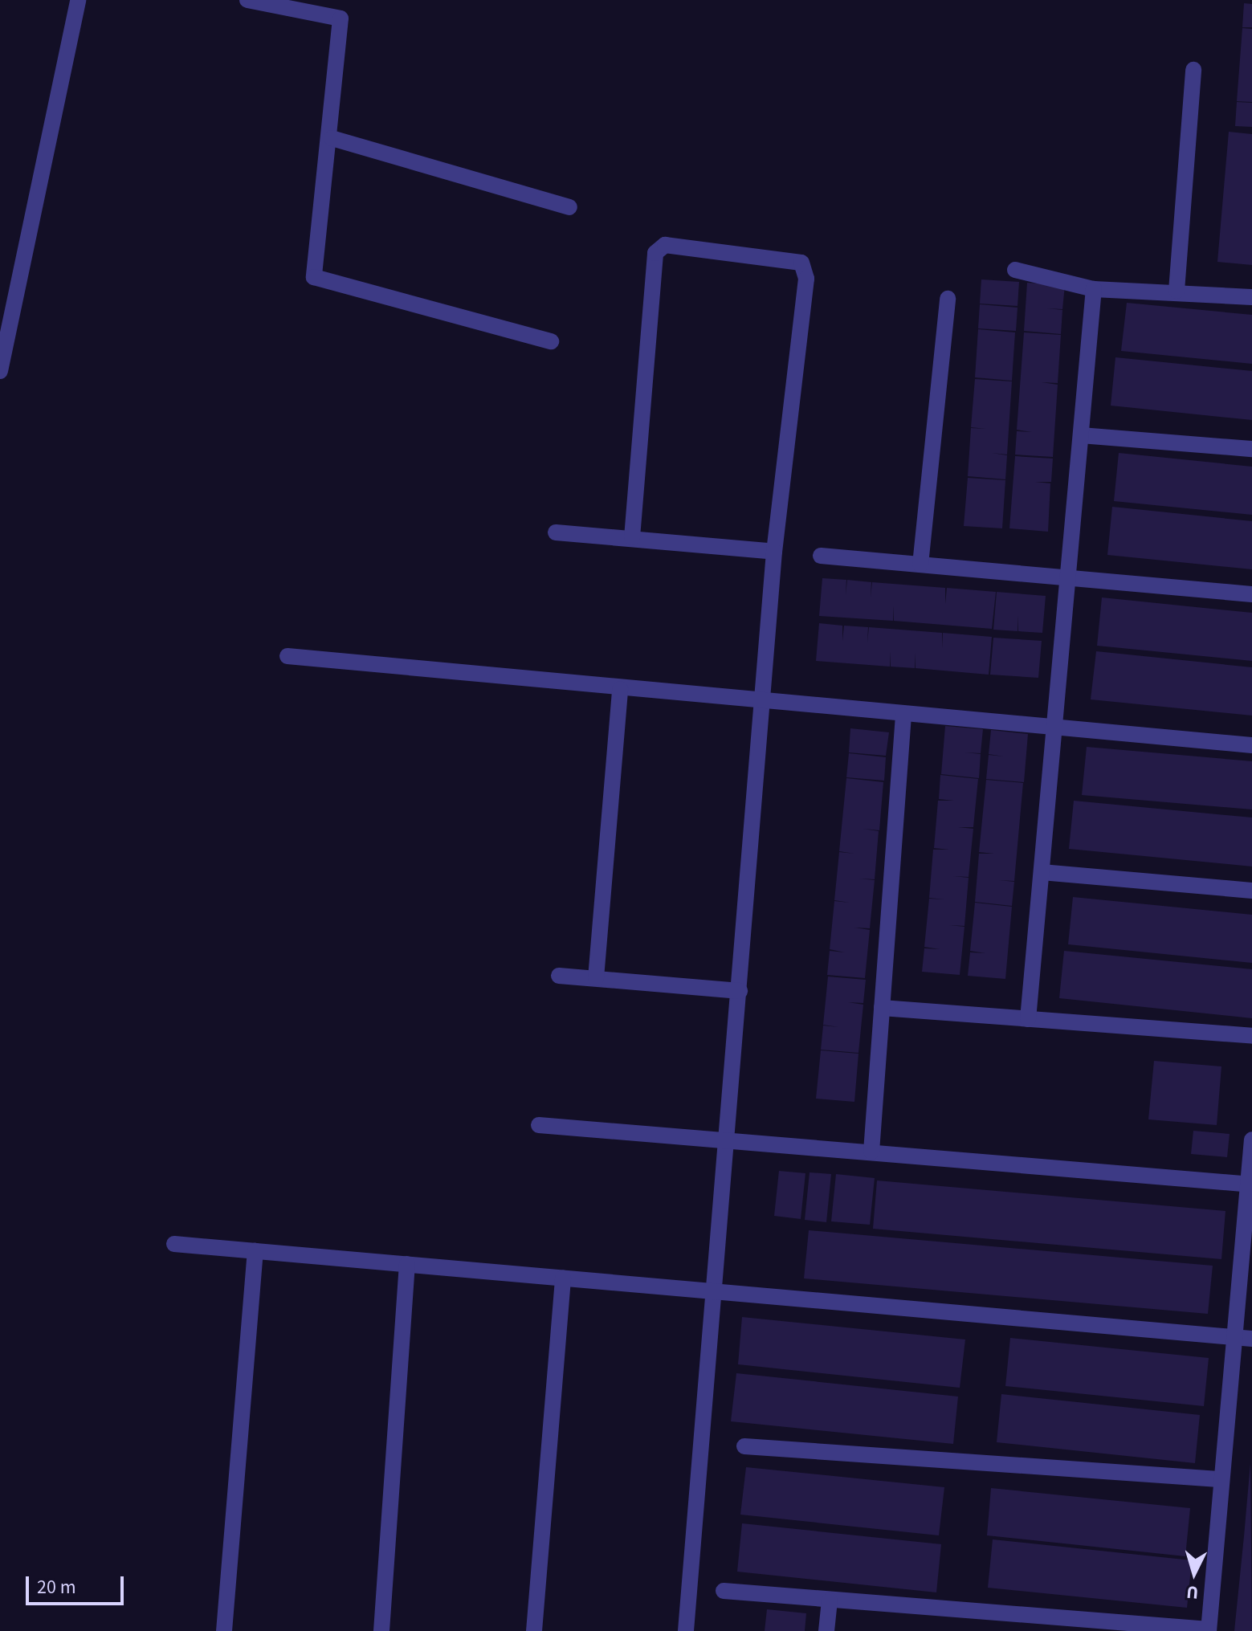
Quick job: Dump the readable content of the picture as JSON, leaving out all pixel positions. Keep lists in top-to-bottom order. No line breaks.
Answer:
{"scale_bar":"20 m","north":"bottom"}
